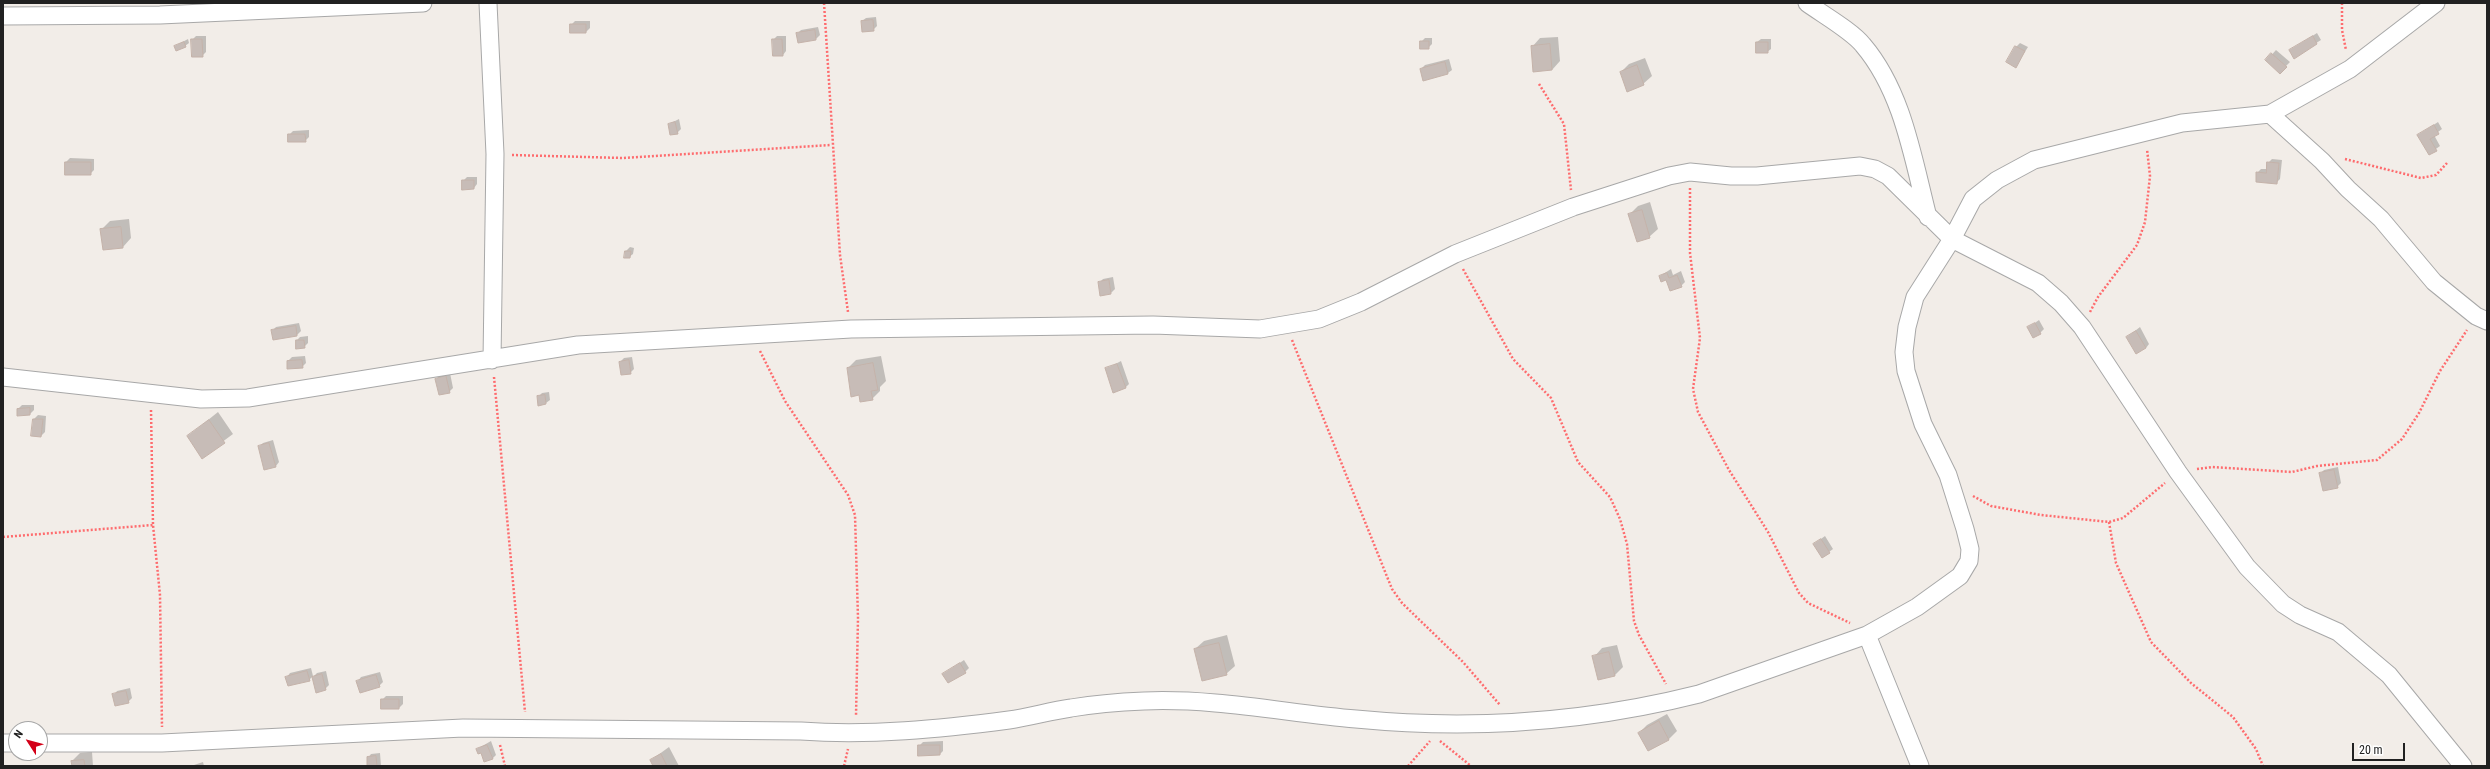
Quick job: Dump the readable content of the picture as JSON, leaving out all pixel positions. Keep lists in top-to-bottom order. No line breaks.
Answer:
{"scale_bar":"20 m","north":"top left"}
